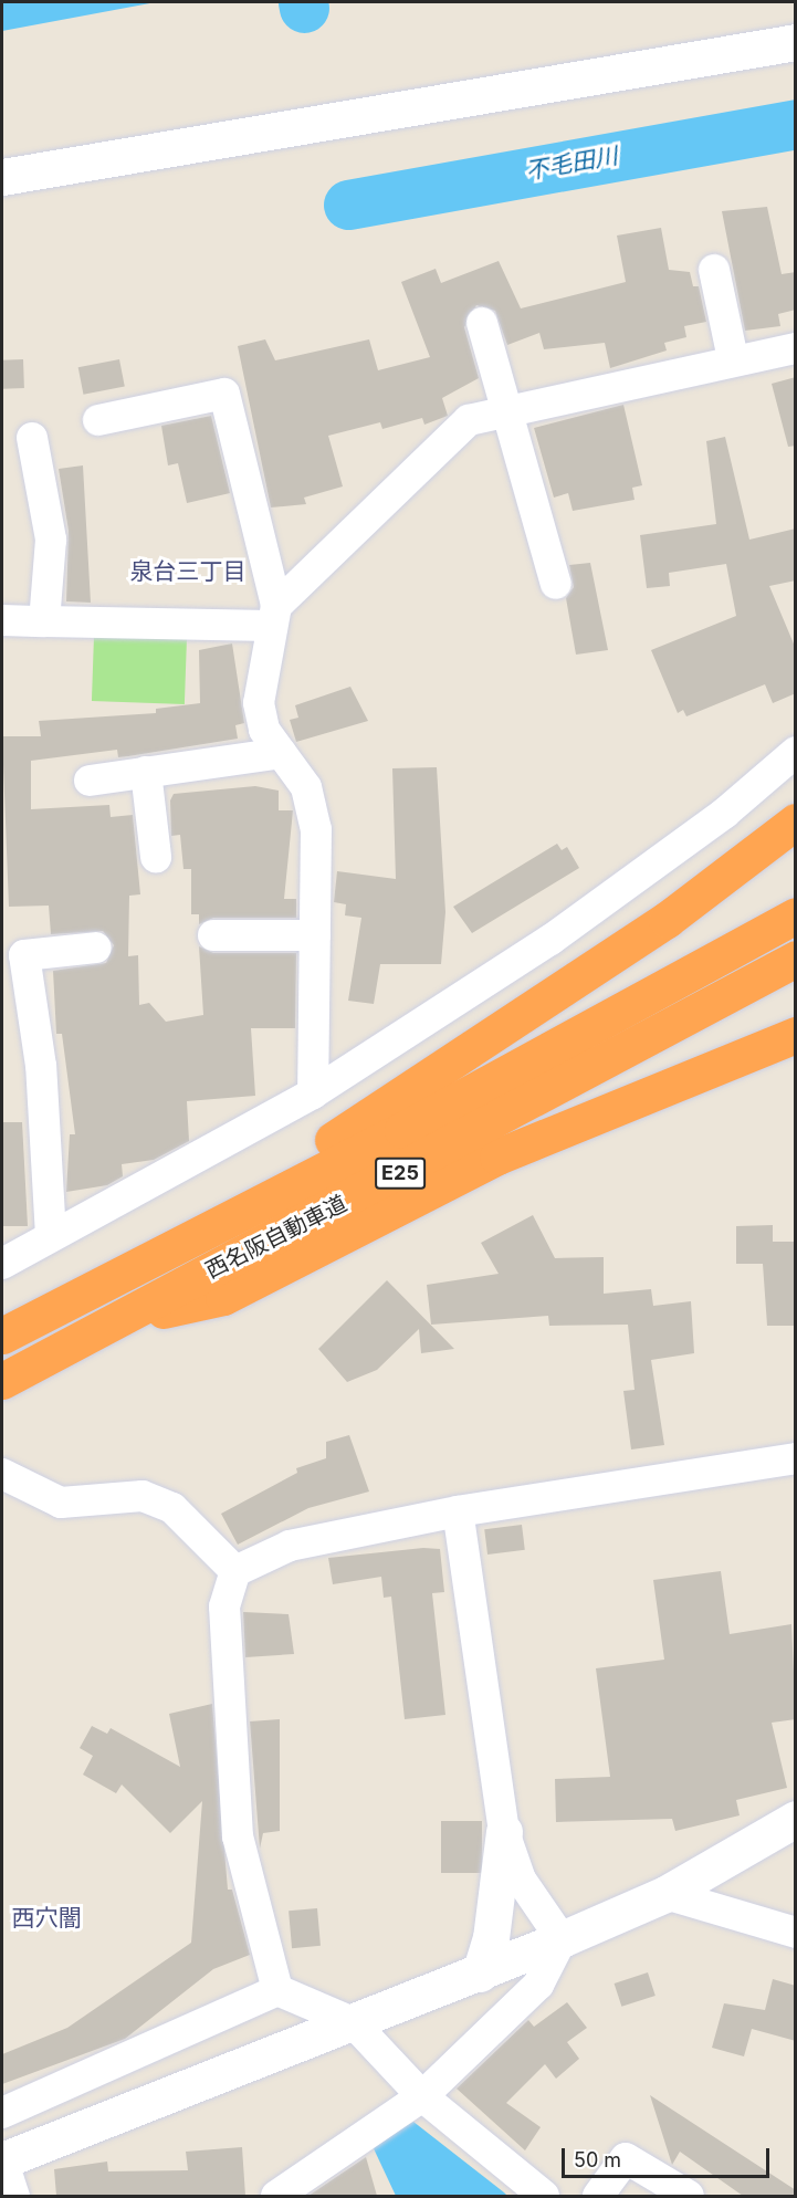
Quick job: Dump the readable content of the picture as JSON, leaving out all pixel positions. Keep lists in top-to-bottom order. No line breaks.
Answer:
{"streets":{"highway":["E25","西名阪自動車道"]},"districts":["泉台三丁目","西穴闇"],"water":["不毛田川"],"scale_bar":"50 m"}
